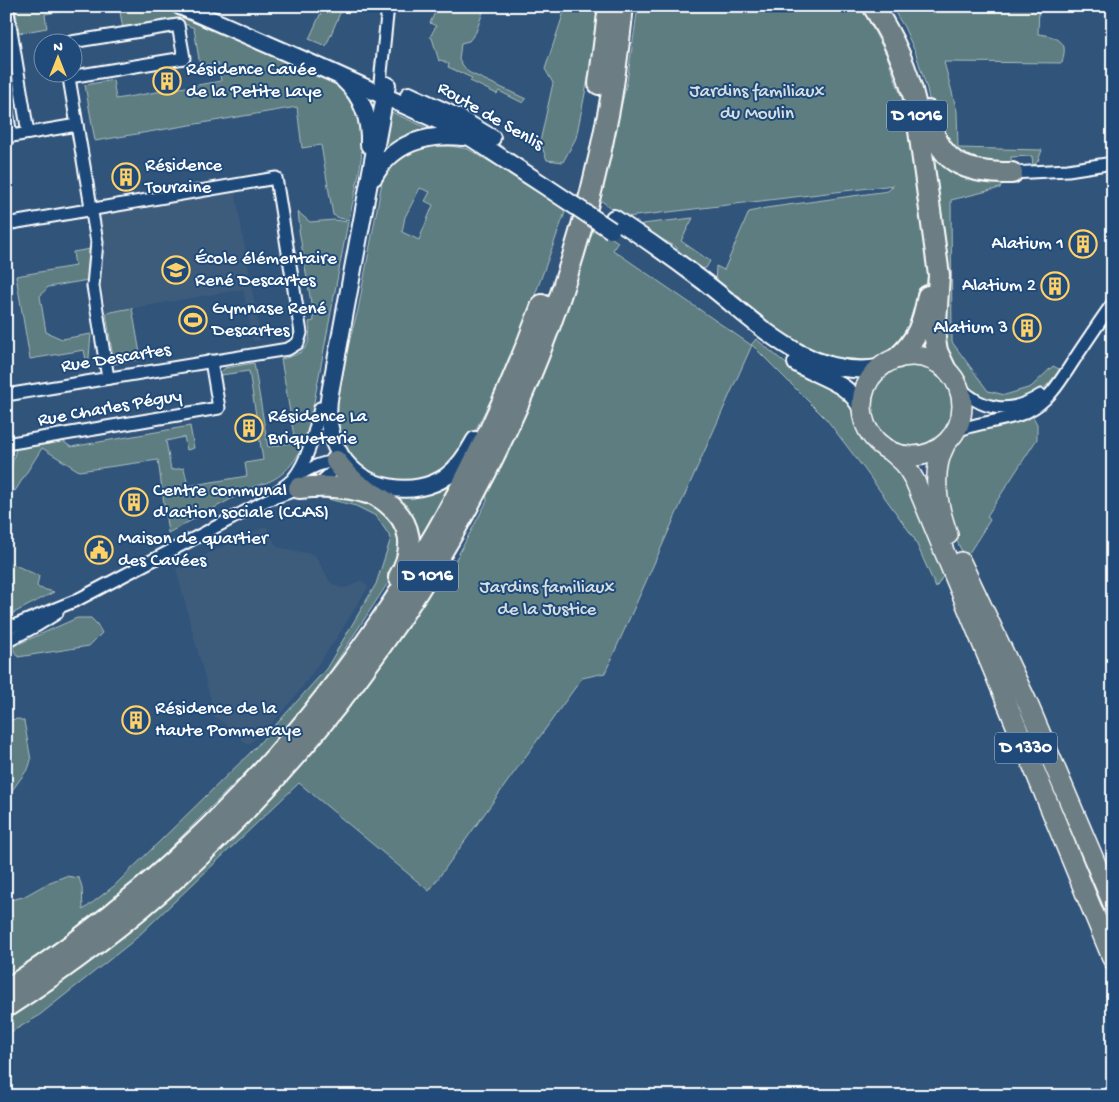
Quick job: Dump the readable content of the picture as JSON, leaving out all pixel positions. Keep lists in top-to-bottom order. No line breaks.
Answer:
{"streets":{"highway":["D 1016"],"main road":["Route de Senlis","D 1330"],"street":["Rue Descartes","Rue Charles Péguy"]},"crossings":[["D 1016","D 1330"],["Rue Descartes","Rue Charles Péguy"]],"parks":["Jardins familiaux du Moulin","Jardins familiaux de la Justice"],"places":{"building":["Résidence Cavée de la Petite Laye","Résidence Touraine","Alatium 1","Alatium 2","Alatium 3","Résidence La Briqueterie","Centre communal d'action sociale (CCAS)","Résidence de la Haute Pommeraye"],"school or university":["École élémentaire René Descartes"],"sports":["Gymnase René Descartes"],"public building":["Maison de quartier des Cavées"]},"north":"top"}
